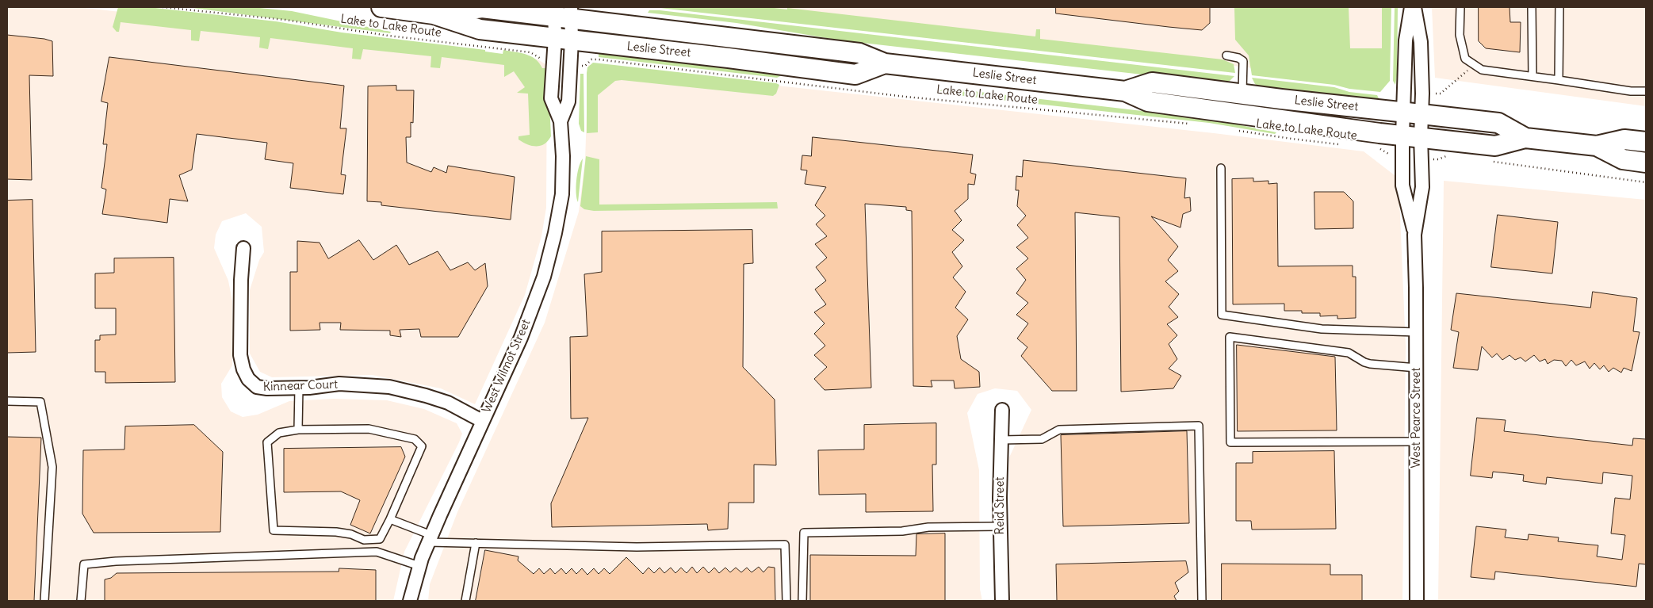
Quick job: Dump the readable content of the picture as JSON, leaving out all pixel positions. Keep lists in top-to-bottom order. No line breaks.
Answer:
{"streets":{"main road":["Leslie Street"],"street":["West Wilmot Street","Kinnear Court","West Pearce Street","Reid Street"],"path":["Lake to Lake Route"]},"crossings":[["Leslie Street","West Wilmot Street"],["Leslie Street","West Pearce Street"],["West Wilmot Street","Kinnear Court"]]}
